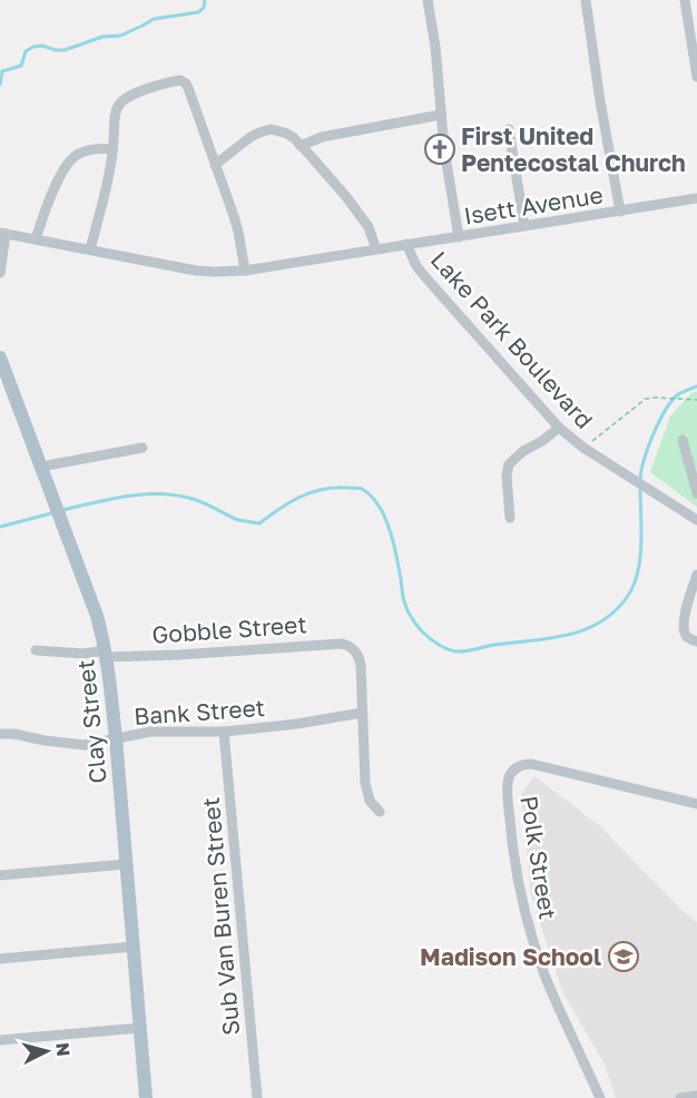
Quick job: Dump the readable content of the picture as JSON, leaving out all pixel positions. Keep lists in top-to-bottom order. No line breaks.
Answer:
{"streets":{"main road":["Clay Street"],"street":["Isett Avenue","Lake Park Boulevard","Gobble Street","Bank Street","Polk Street","Sub Van Buren Street"]},"crossings":[["Isett Avenue","Lake Park Boulevard"],["Gobble Street","Bank Street"],["Gobble Street","Clay Street"],["Bank Street","Clay Street"],["Bank Street","Sub Van Buren Street"]],"places":{"church":["First United Pentecostal Church"],"school or university":["Madison School"]},"north":"right"}
